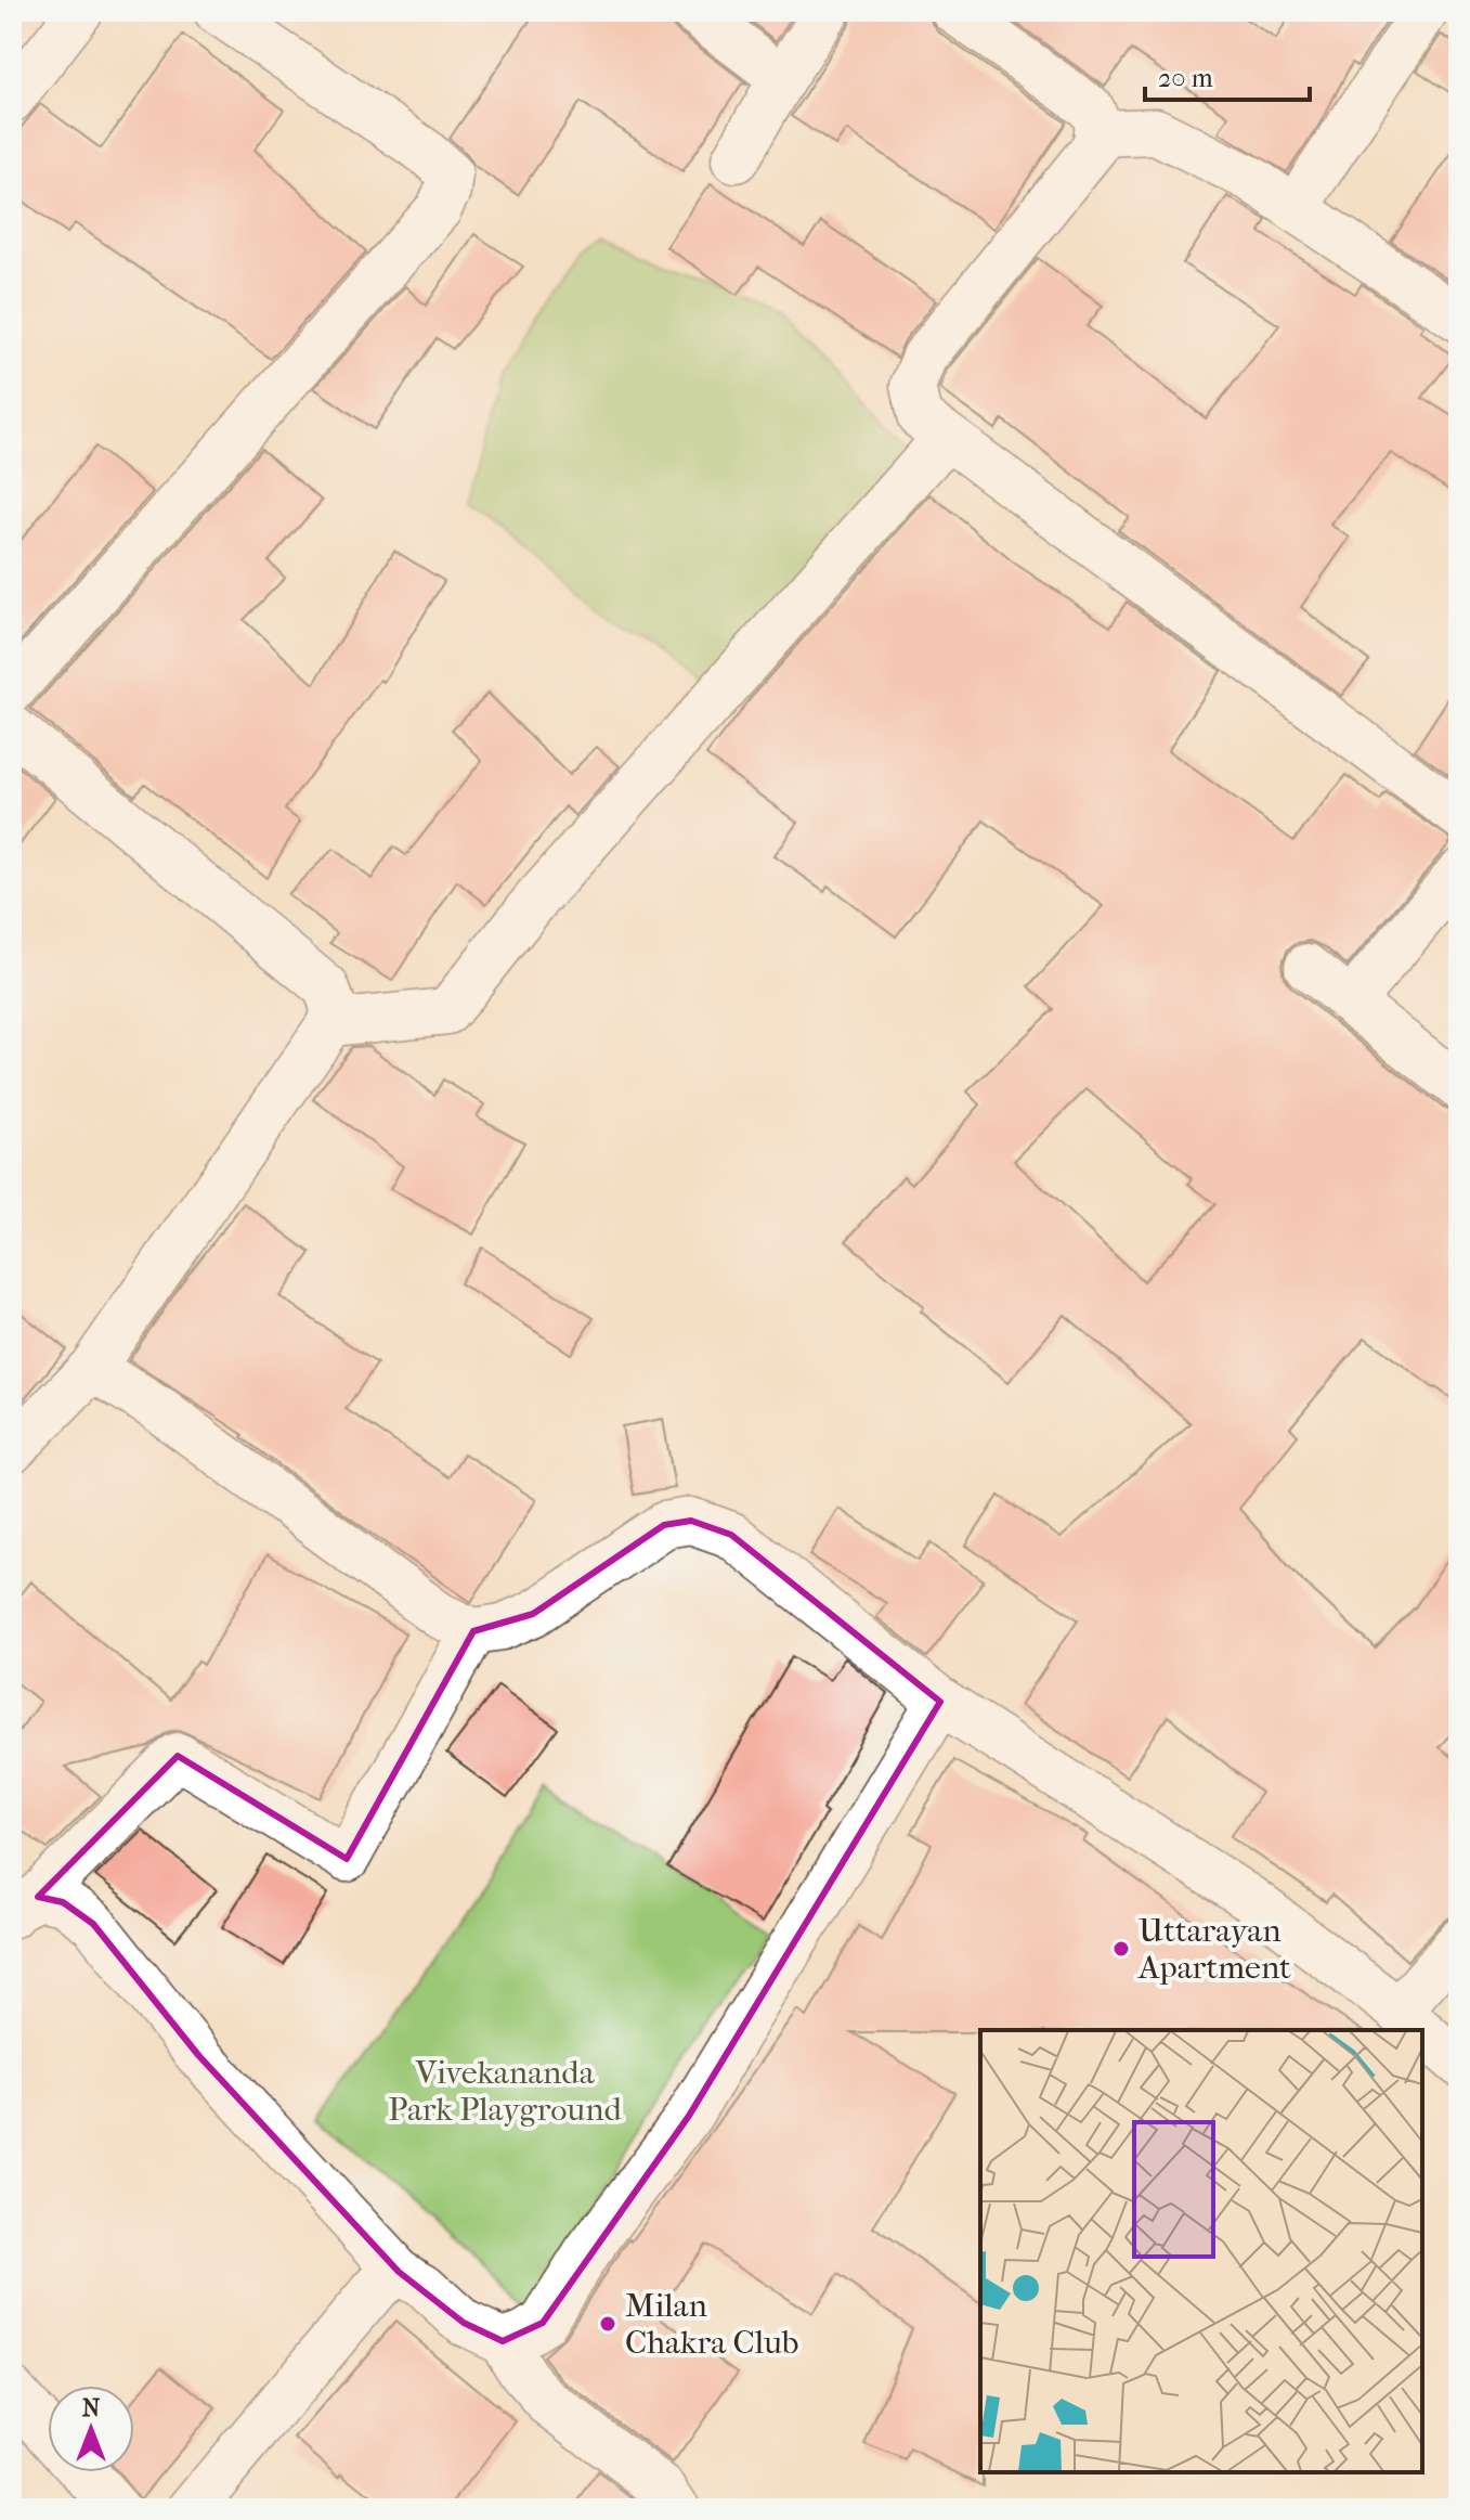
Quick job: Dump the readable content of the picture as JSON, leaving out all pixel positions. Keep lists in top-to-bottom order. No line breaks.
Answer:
{"parks":["Vivekananda Park Playground"],"places":["Uttarayan Apartment","Milan Chakra Club"],"scale_bar":"20 m","north":"top"}
